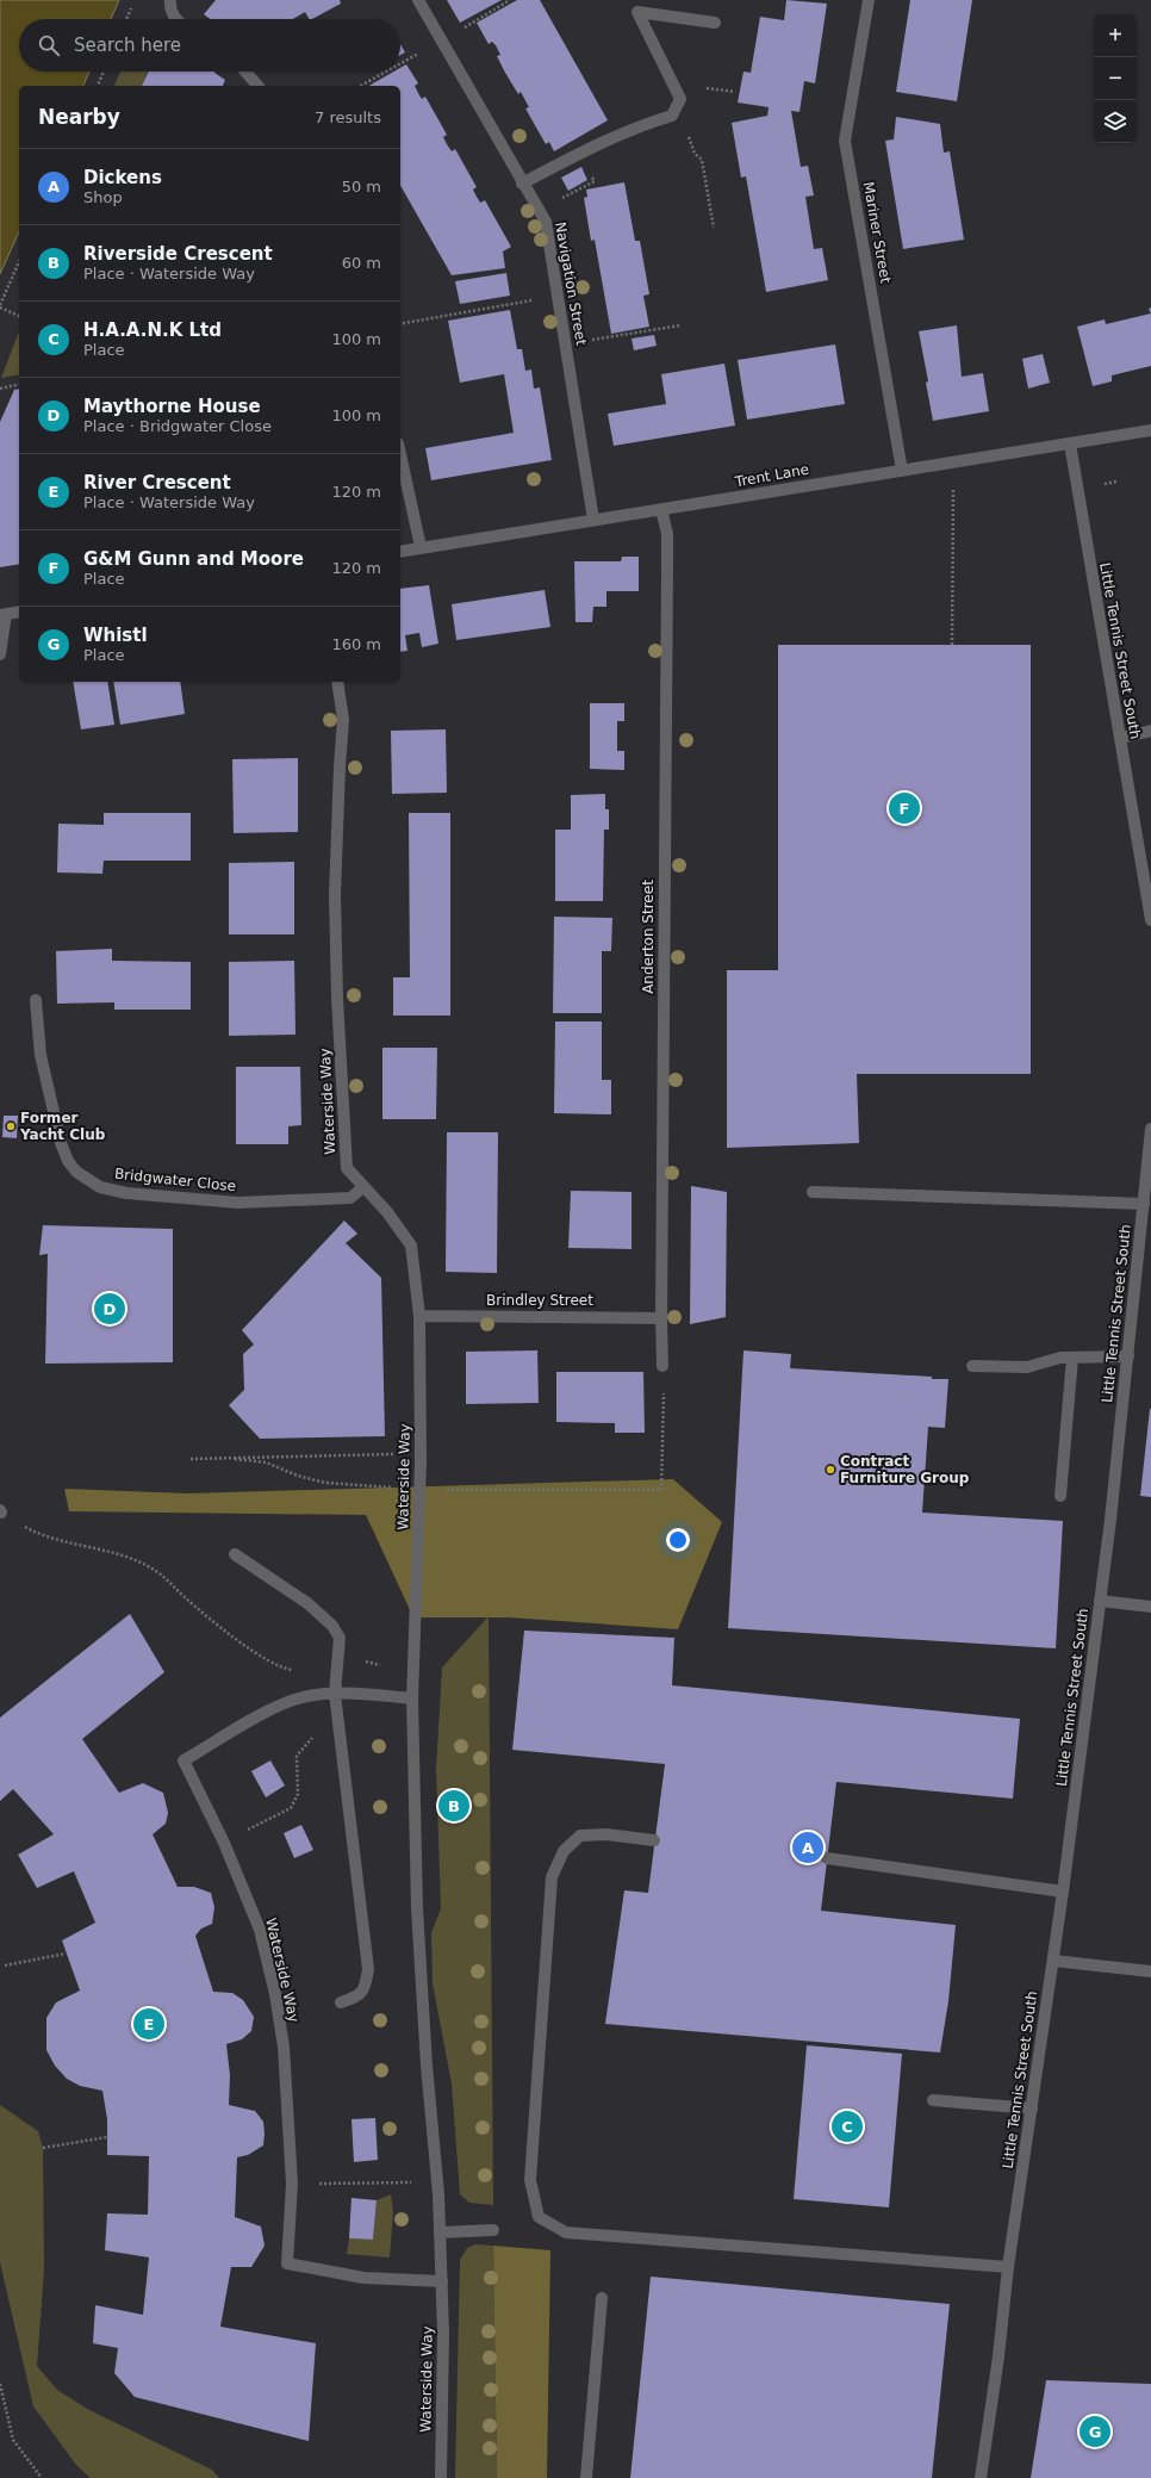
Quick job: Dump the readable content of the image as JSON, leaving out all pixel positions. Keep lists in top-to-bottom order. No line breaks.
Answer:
{"streets":{"street":["Mariner Street","Navigation Street","Trent Lane","Little Tennis Street South","Anderton Street","Waterside Way","Bridgwater Close","Brindley Street"]},"crossings":[["Mariner Street","Trent Lane"],["Navigation Street","Trent Lane"],["Trent Lane","Little Tennis Street South"],["Trent Lane","Anderton Street"],["Anderton Street","Brindley Street"],["Waterside Way","Bridgwater Close"],["Waterside Way","Brindley Street"]],"places":["Former Yacht Club","Contract Furniture Group"],"page":{"map_buttons":["+","−"],"search":"Search here","heading":["Nearby","7 results"],"list":[{"mark":"A","name":"Dickens","note":"Shop","value":"50 m"},{"mark":"B","name":"Riverside Crescent","note":"Place · Waterside Way","value":"60 m"},{"mark":"C","name":"H.A.A.N.K Ltd","note":"Place","value":"100 m"},{"mark":"D","name":"Maythorne House","note":"Place · Bridgwater Close","value":"100 m"},{"mark":"E","name":"River Crescent","note":"Place · Waterside Way","value":"120 m"},{"mark":"F","name":"G&M Gunn and Moore","note":"Place","value":"120 m"},{"mark":"G","name":"Whistl","note":"Place","value":"160 m"}],"pins":["F","D","B","A","E","C","G"]}}
